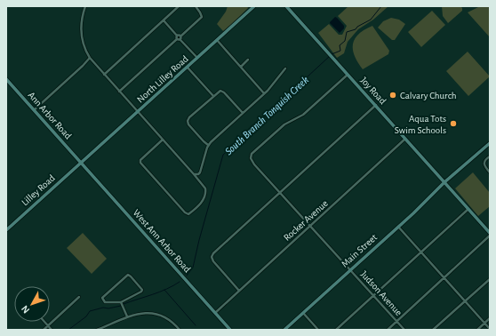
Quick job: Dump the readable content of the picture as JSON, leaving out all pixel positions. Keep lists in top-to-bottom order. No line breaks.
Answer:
{"streets":{"street":["North Lilley Road","Joy Road","Ann Arbor Road","Lilley Road","Rocker Avenue","West Ann Arbor Road","Main Street","Judson Avenue"]},"crossings":[["North Lilley Road","Ann Arbor Road"],["North Lilley Road","Lilley Road"],["North Lilley Road","West Ann Arbor Road"],["Joy Road","Rocker Avenue"],["Joy Road","Main Street"],["Joy Road","Judson Avenue"],["Ann Arbor Road","Lilley Road"],["Ann Arbor Road","West Ann Arbor Road"],["Lilley Road","West Ann Arbor Road"],["Rocker Avenue","West Ann Arbor Road"],["Rocker Avenue","Judson Avenue"],["Main Street","Judson Avenue"]],"water":["South Branch Tonquish Creek"],"places":["Calvary Church","Aqua Tots Swim Schools"],"north":"bottom left"}
